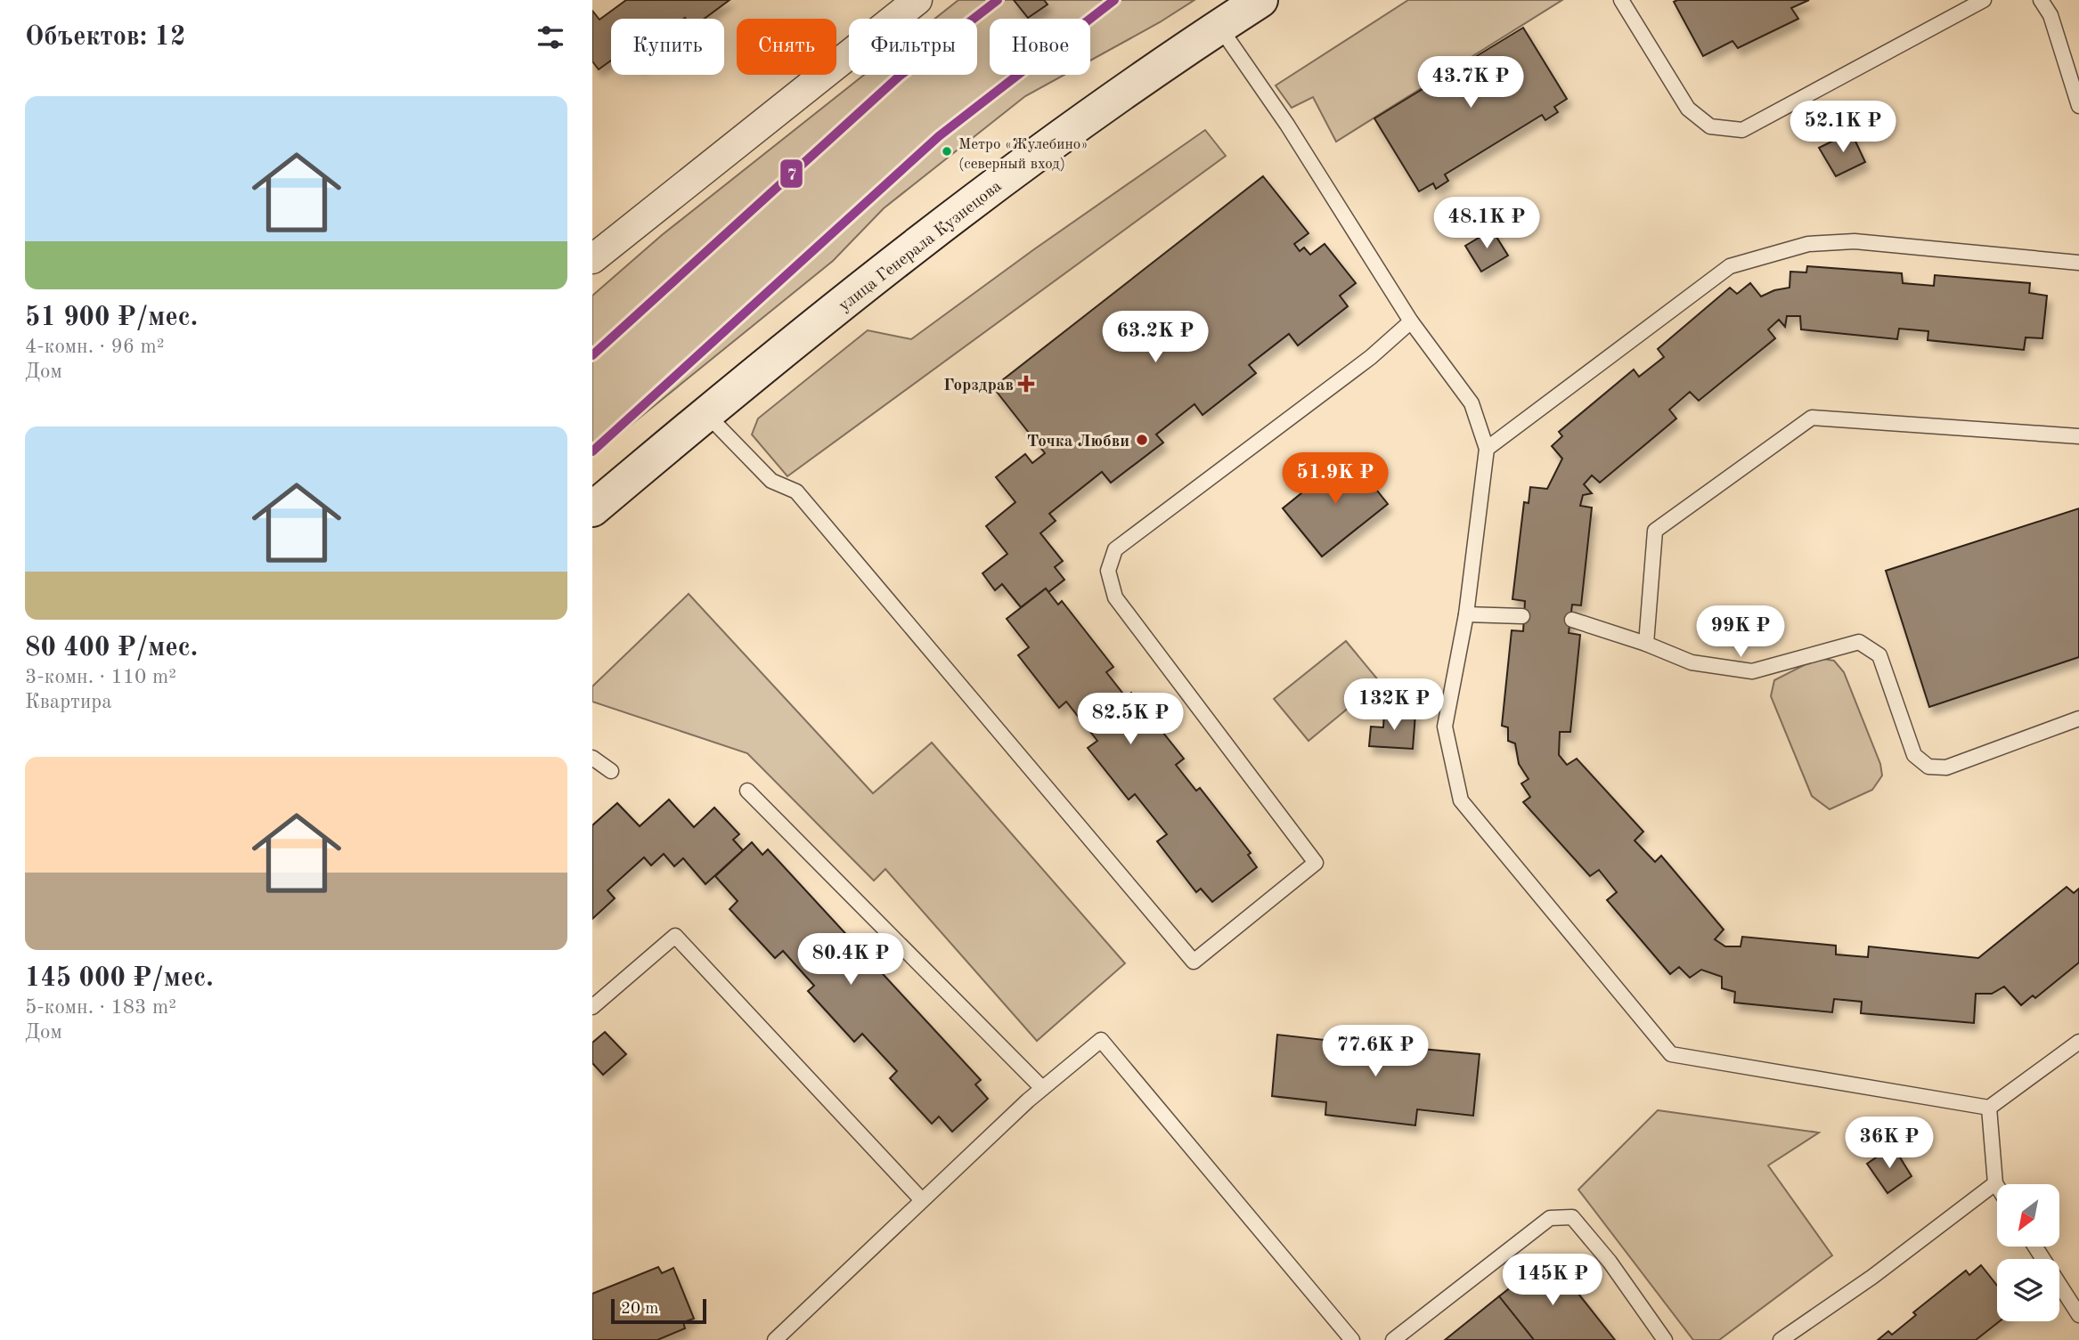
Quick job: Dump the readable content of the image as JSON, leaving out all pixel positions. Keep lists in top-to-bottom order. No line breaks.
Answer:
{"streets":{"main road":["улица Генерала Кузнецова"]},"places":{"other":["Метро «Жулебино» (северный вход)","Точка Любви"],"health":["Горздрав"]},"lines":["transit line 7"],"scale_bar":"20 m","north":"bottom left","page":{"heading":"Объектов: 12","chip":["Купить","Снять","Фильтры","Новое"],"price":["43.7K ₽","52.1K ₽","48.1K ₽","63.2K ₽","51.9K ₽","99K ₽","132K ₽","82.5K ₽","80.4K ₽","77.6K ₽","36K ₽","145K ₽"],"list":[{"name":"51 900 ₽/мес.","note":"4-комн. · 96 m² · Дом"},{"name":"80 400 ₽/мес.","note":"3-комн. · 110 m² · Квартира"},{"name":"145 000 ₽/мес.","note":"5-комн. · 183 m² · Дом"}],"scale":"20 m"}}
